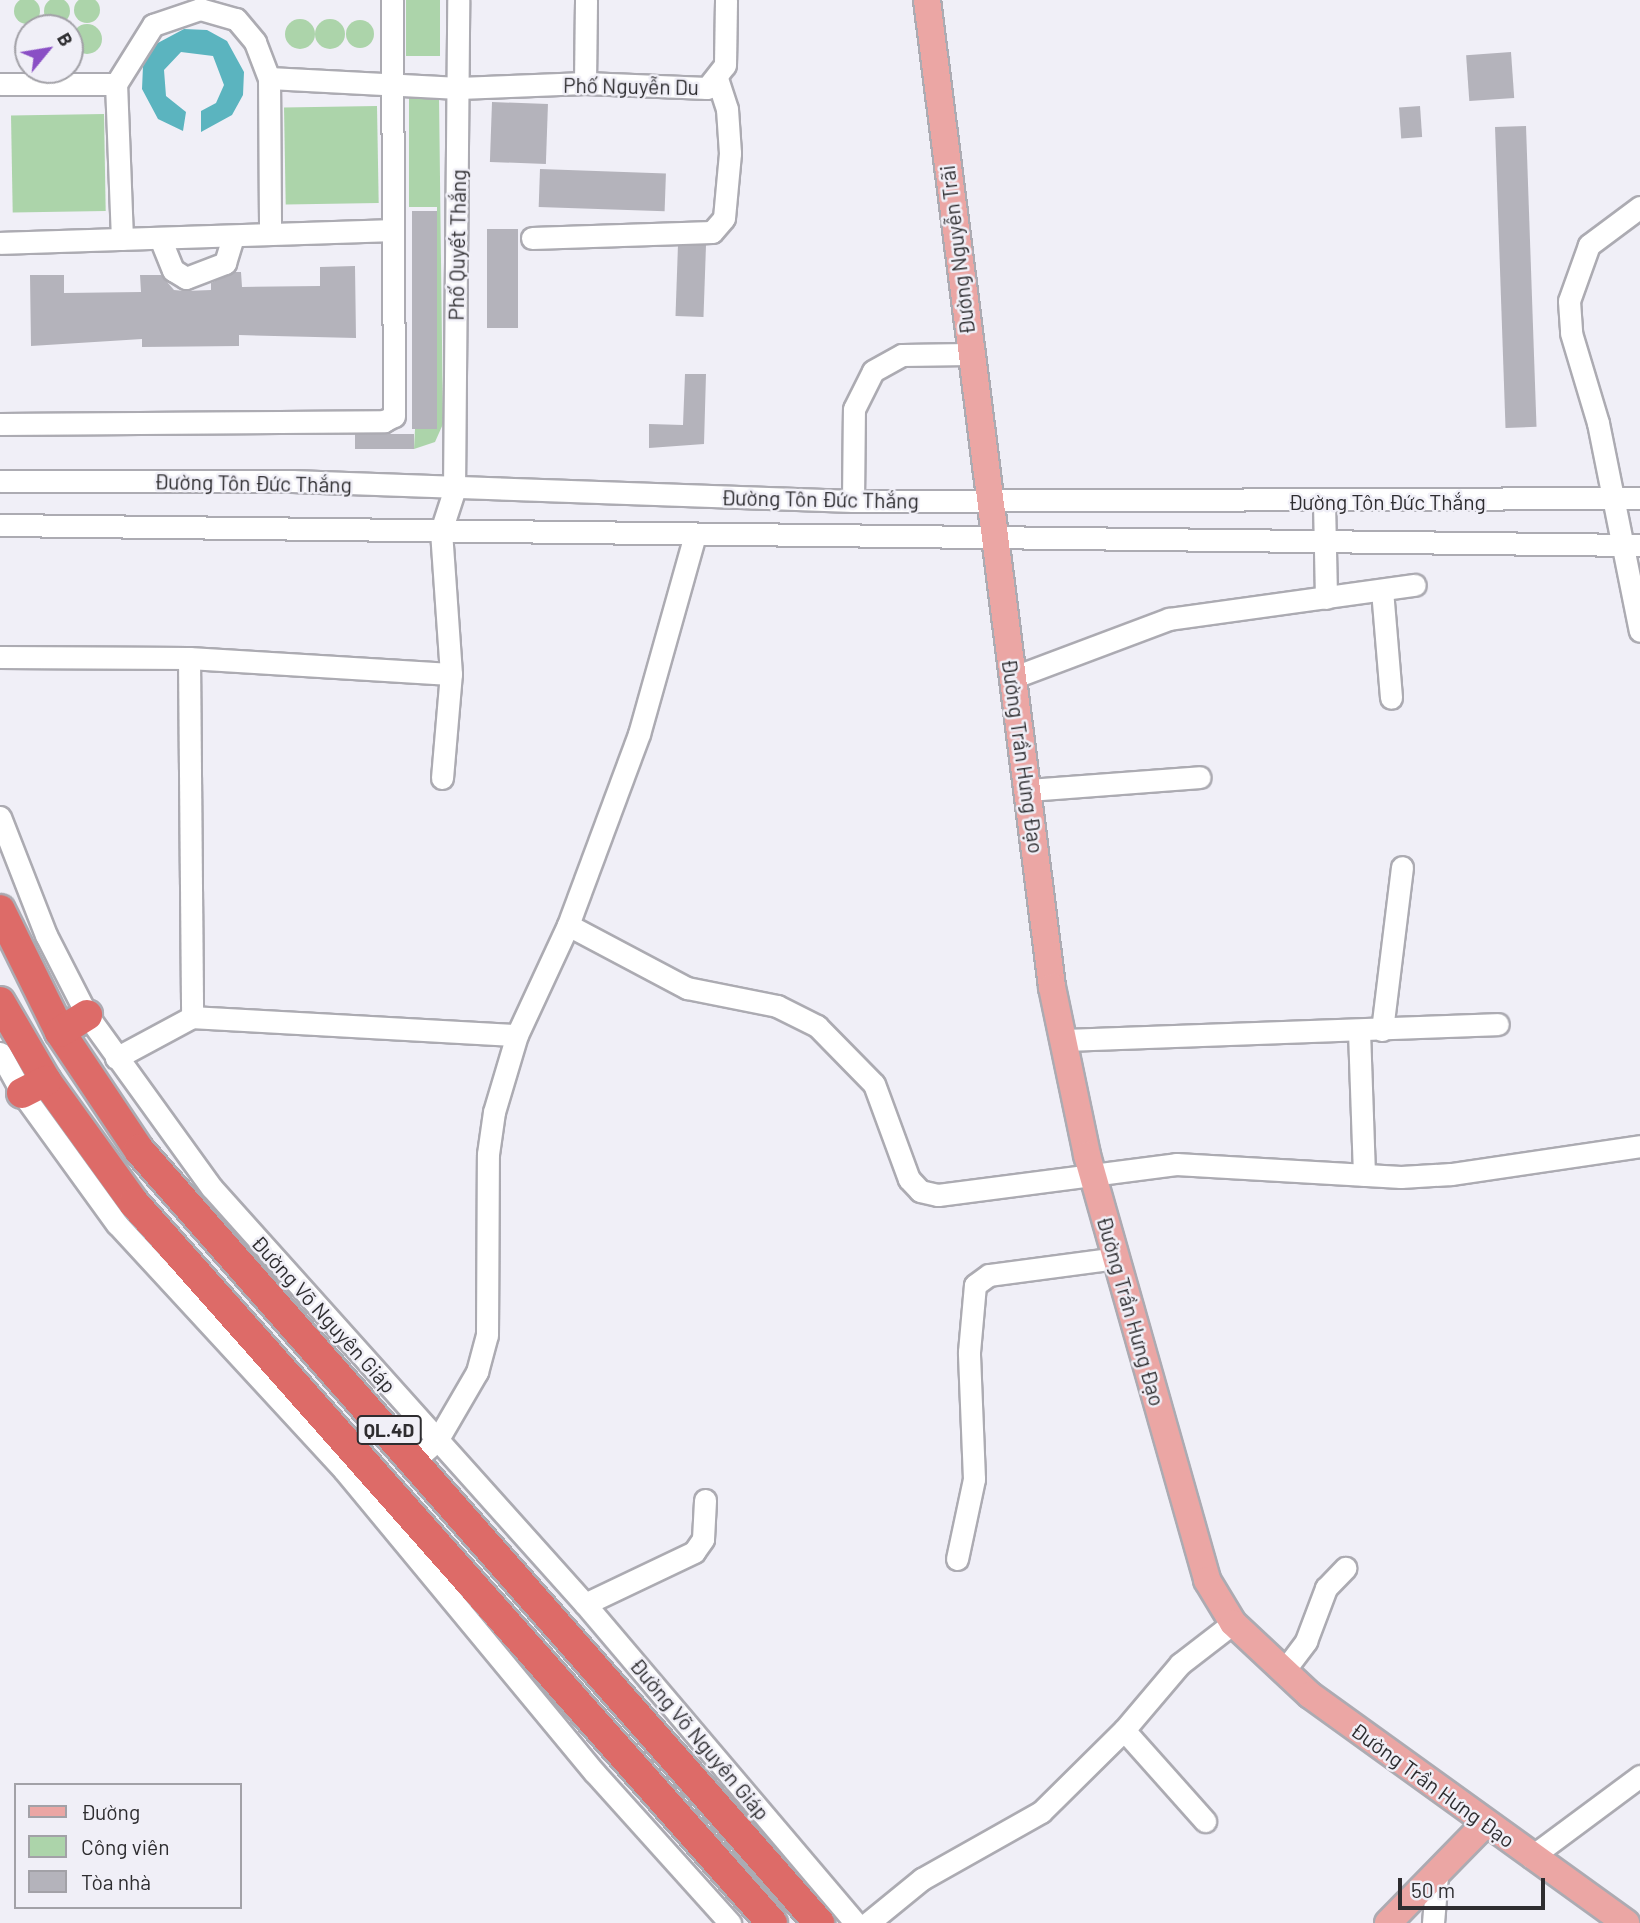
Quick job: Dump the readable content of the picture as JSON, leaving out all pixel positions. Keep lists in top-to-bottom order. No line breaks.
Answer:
{"streets":{"highway":["Đường Võ Nguyên Giáp","QL.4D"],"main road":["Đường Nguyễn Trãi","Đường Trần Hưng Đạo"],"street":["Phố Nguyễn Du","Phố Quyết Thắng","Đường Tôn Đức Thắng"]},"crossings":[["Phố Nguyễn Du","Phố Quyết Thắng"],["Phố Quyết Thắng","Đường Tôn Đức Thắng"],["Đường Nguyễn Trãi","Đường Tôn Đức Thắng"],["Đường Nguyễn Trãi","Đường Trần Hưng Đạo"],["Đường Tôn Đức Thắng","Đường Trần Hưng Đạo"]],"legend":["Đường","Công viên","Tòa nhà"],"scale_bar":"50 m","north":"top right"}
